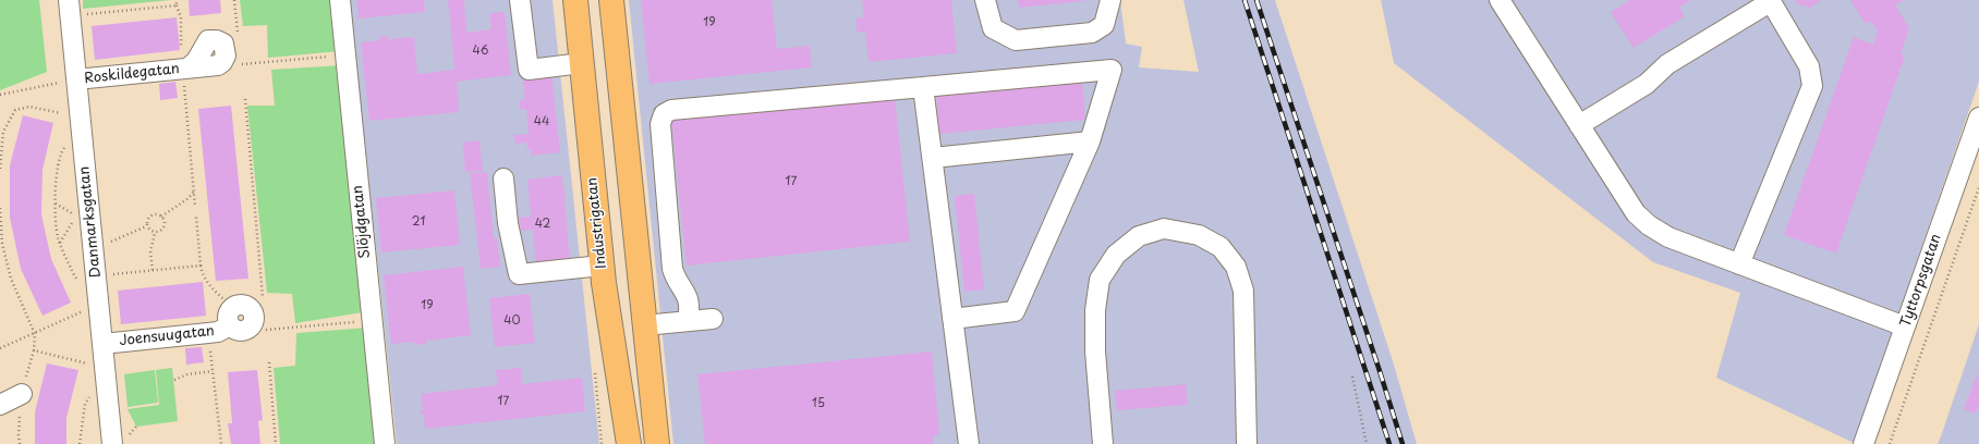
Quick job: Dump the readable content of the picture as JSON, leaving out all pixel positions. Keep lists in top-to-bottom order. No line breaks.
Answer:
{"streets":{"main road":["Industrigatan"],"street":["Roskildegatan","Danmarksgatan","Slöjdgatan","Tyttorpsgatan","Joensuugatan"]},"crossings":[["Roskildegatan","Danmarksgatan"],["Danmarksgatan","Joensuugatan"]],"house_numbers":["19","46","44","17","21","42","19","40","17","15"]}
